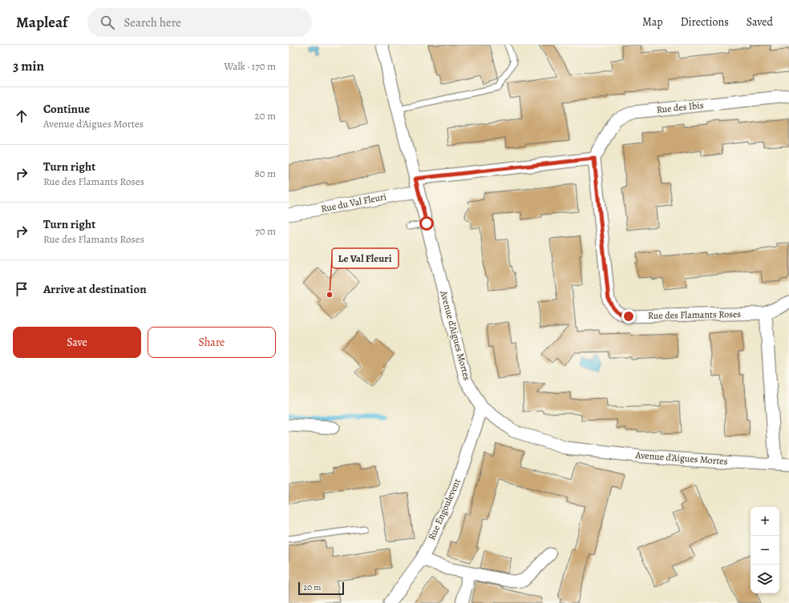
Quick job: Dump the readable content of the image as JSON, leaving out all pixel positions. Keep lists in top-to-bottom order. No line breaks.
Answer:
{"streets":{"street":["Rue des Ibis","Rue du Val Fleuri","Rue des Flamants Roses","Avenue d'Aigues Mortes","Rue Engoulevent"]},"crossings":[["Rue des Ibis","Rue des Flamants Roses"],["Rue du Val Fleuri","Avenue d'Aigues Mortes"],["Avenue d'Aigues Mortes","Rue Engoulevent"]],"places":["Le Val Fleuri"],"scale_bar":"20 m","page":{"header":"Mapleaf","search":"Search here","nav":["Map","Directions","Saved"],"heading":["3 min","Walk · 170 m"],"list":[["Continue","Avenue d'Aigues Mortes","20 m"],["Turn right","Rue des Flamants Roses","80 m"],["Turn right","Rue des Flamants Roses","70 m"],"Arrive at destination"],"buttons":["Save","Share"],"map_buttons":["+","−"],"scale":"20 m"}}
